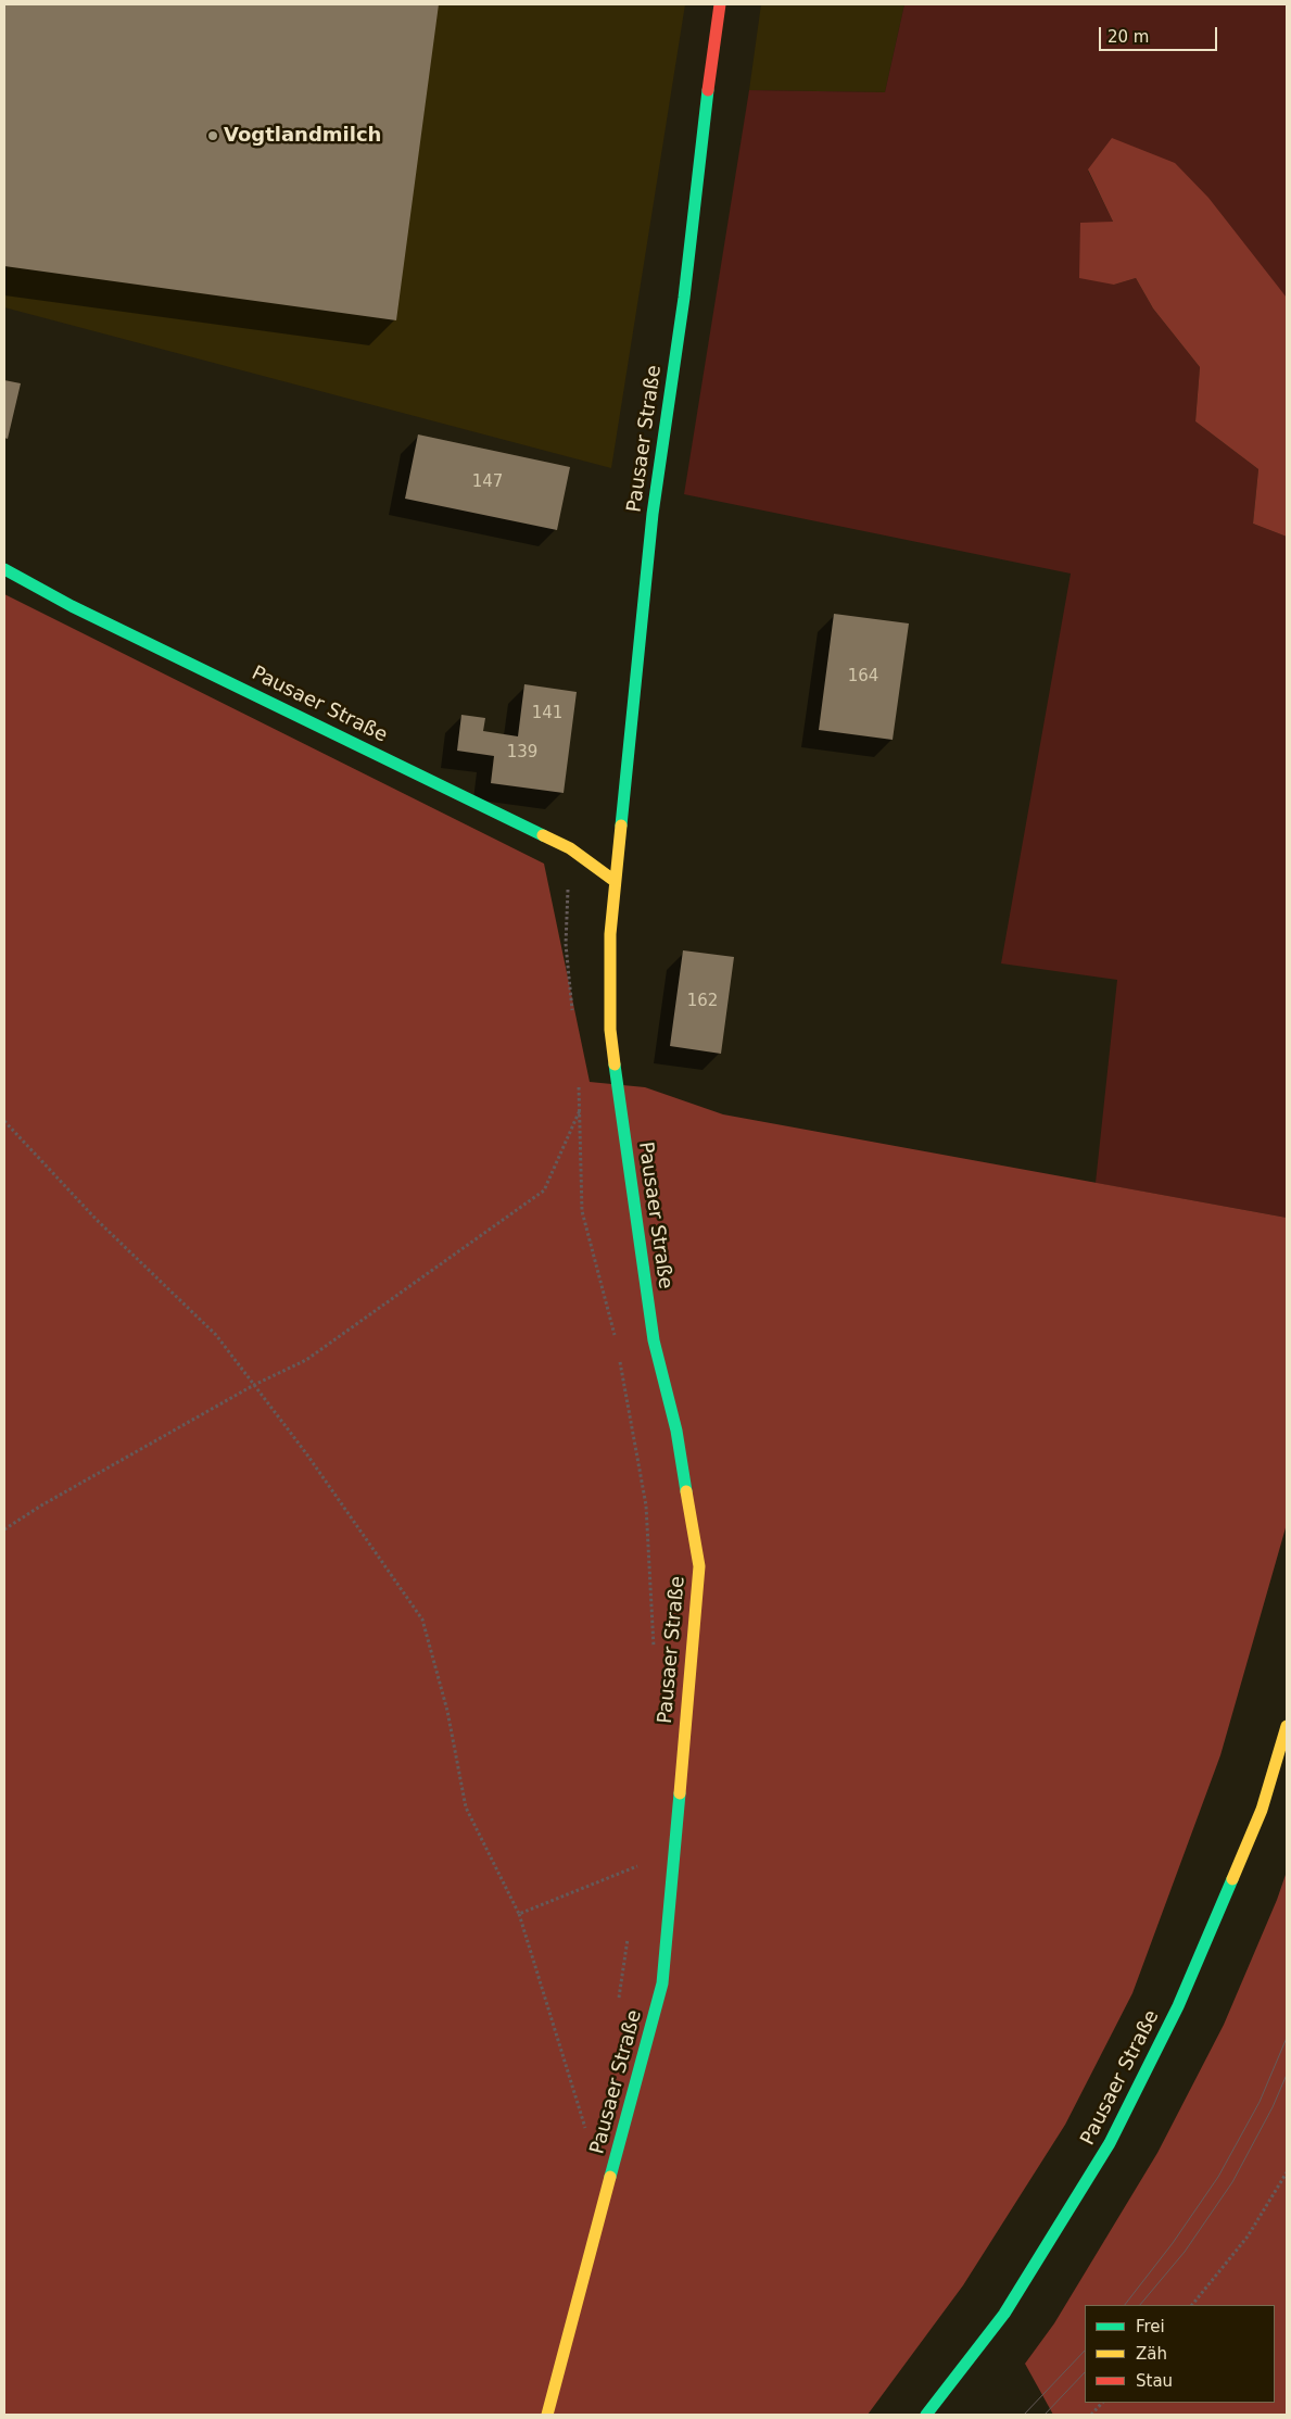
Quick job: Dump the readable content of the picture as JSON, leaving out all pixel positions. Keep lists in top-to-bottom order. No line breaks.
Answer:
{"streets":{"street":["Pausaer Straße"]},"places":["Vogtlandmilch"],"house_numbers":["147","164","141","139","162"],"legend":["Frei","Zäh","Stau"],"scale_bar":"20 m"}
